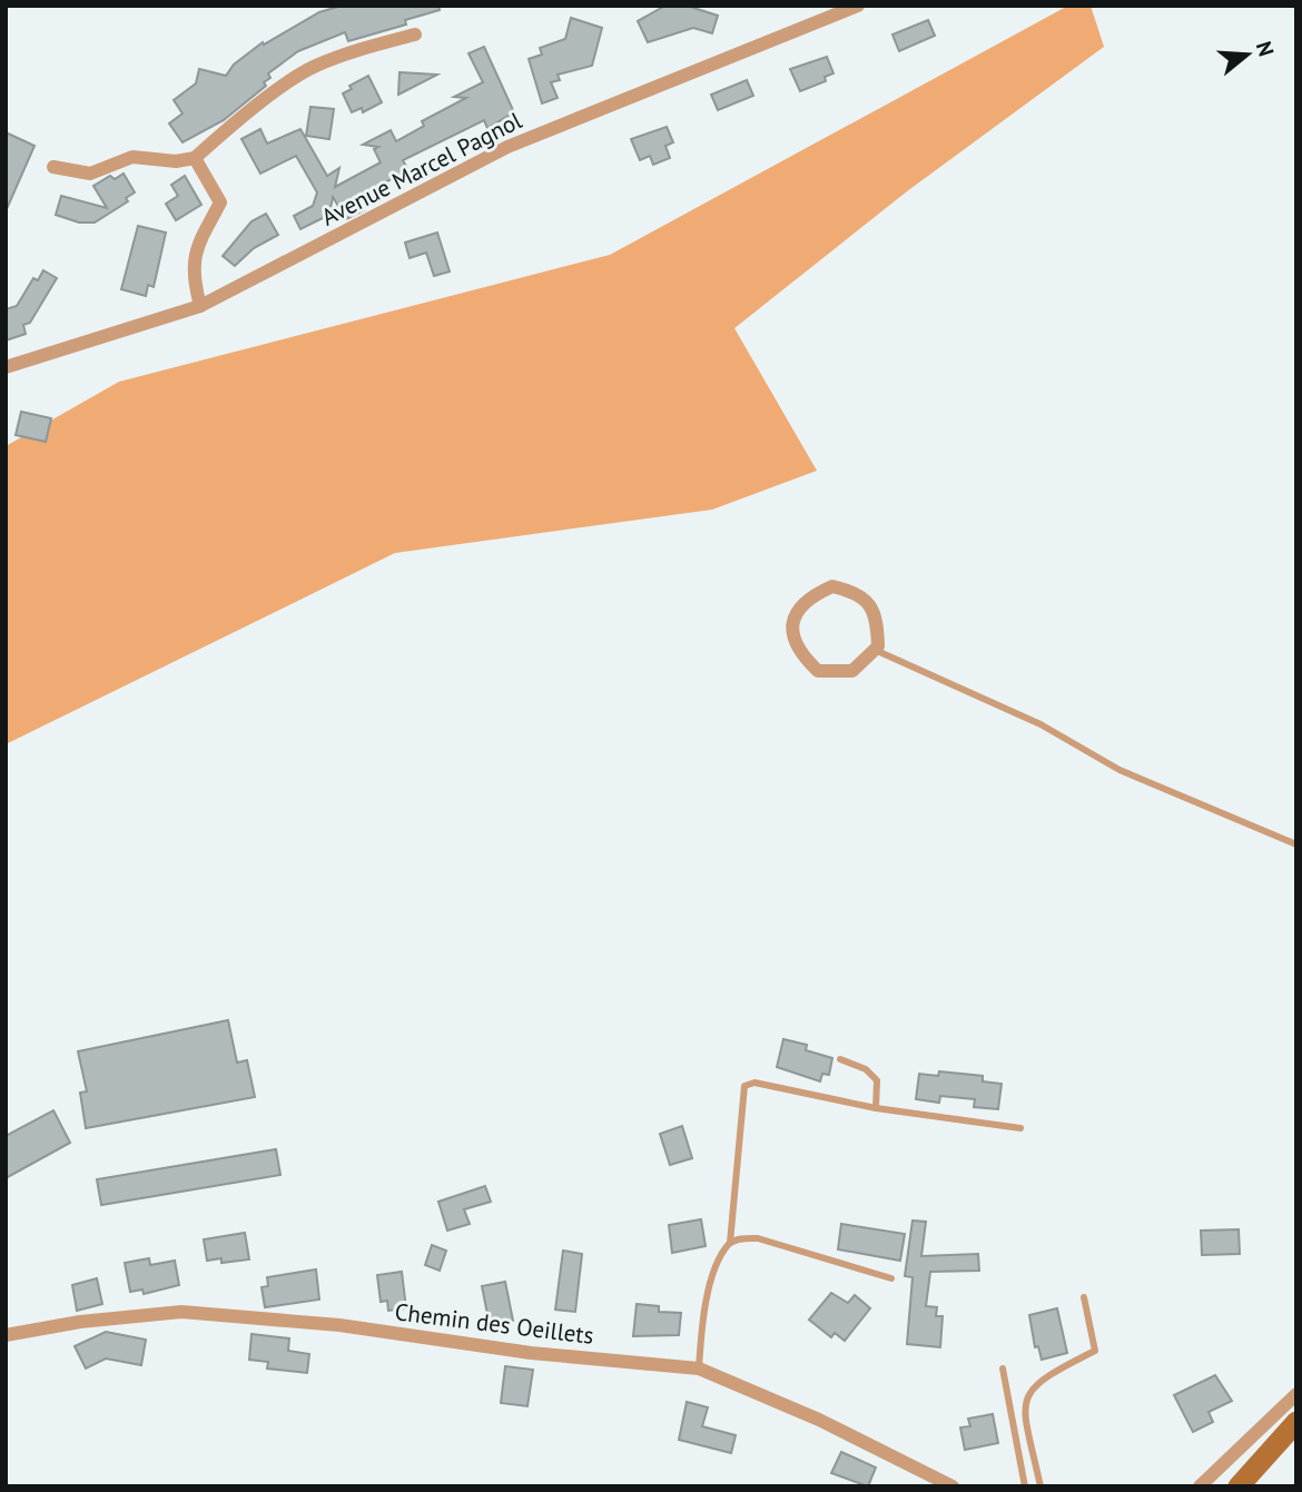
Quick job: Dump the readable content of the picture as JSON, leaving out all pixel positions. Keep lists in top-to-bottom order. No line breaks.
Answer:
{"streets":{"street":["Avenue Marcel Pagnol","Chemin des Oeillets"]},"north":"right"}
